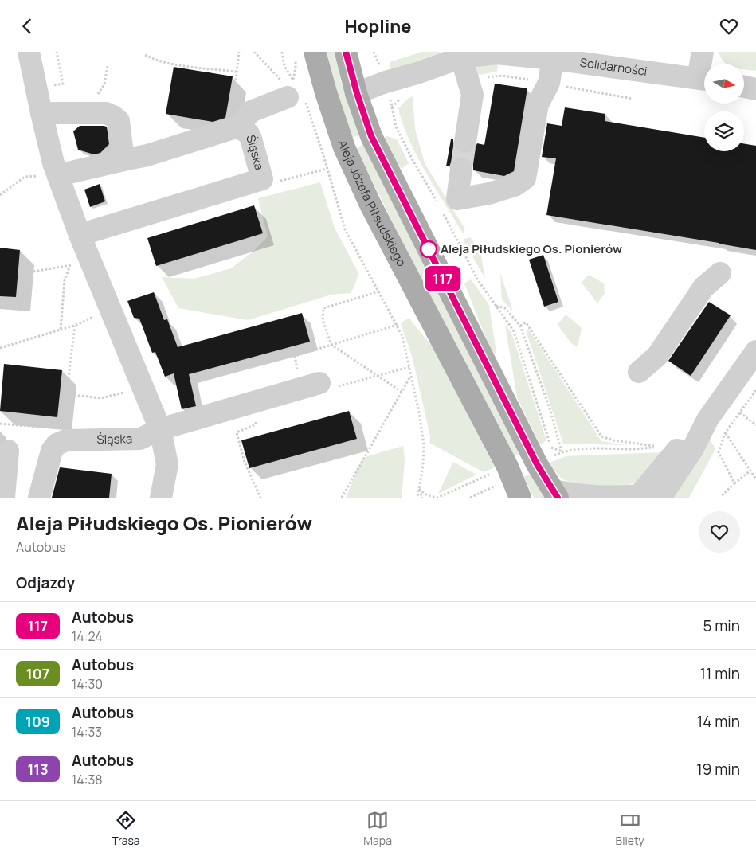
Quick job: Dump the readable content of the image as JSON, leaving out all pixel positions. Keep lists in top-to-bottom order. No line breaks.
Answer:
{"streets":{"main road":["Aleja Józefa Piłsudskiego"],"street":["Solidarności","Śląska"]},"places":["Aleja Piłudskiego Os. Pionierów"],"lines":["bus line 117"],"north":"right","page":{"header":"Hopline","on_map":"117","heading":[["Aleja Piłudskiego Os. Pionierów","Autobus"],"Odjazdy"],"list":[{"mark":"117","name":"Autobus","note":"14:24","value":"5 min"},{"mark":"107","name":"Autobus","note":"14:30","value":"11 min"},{"mark":"109","name":"Autobus","note":"14:33","value":"14 min"},{"mark":"113","name":"Autobus","note":"14:38","value":"19 min"}],"tabs":["Trasa","Mapa","Bilety"]}}
